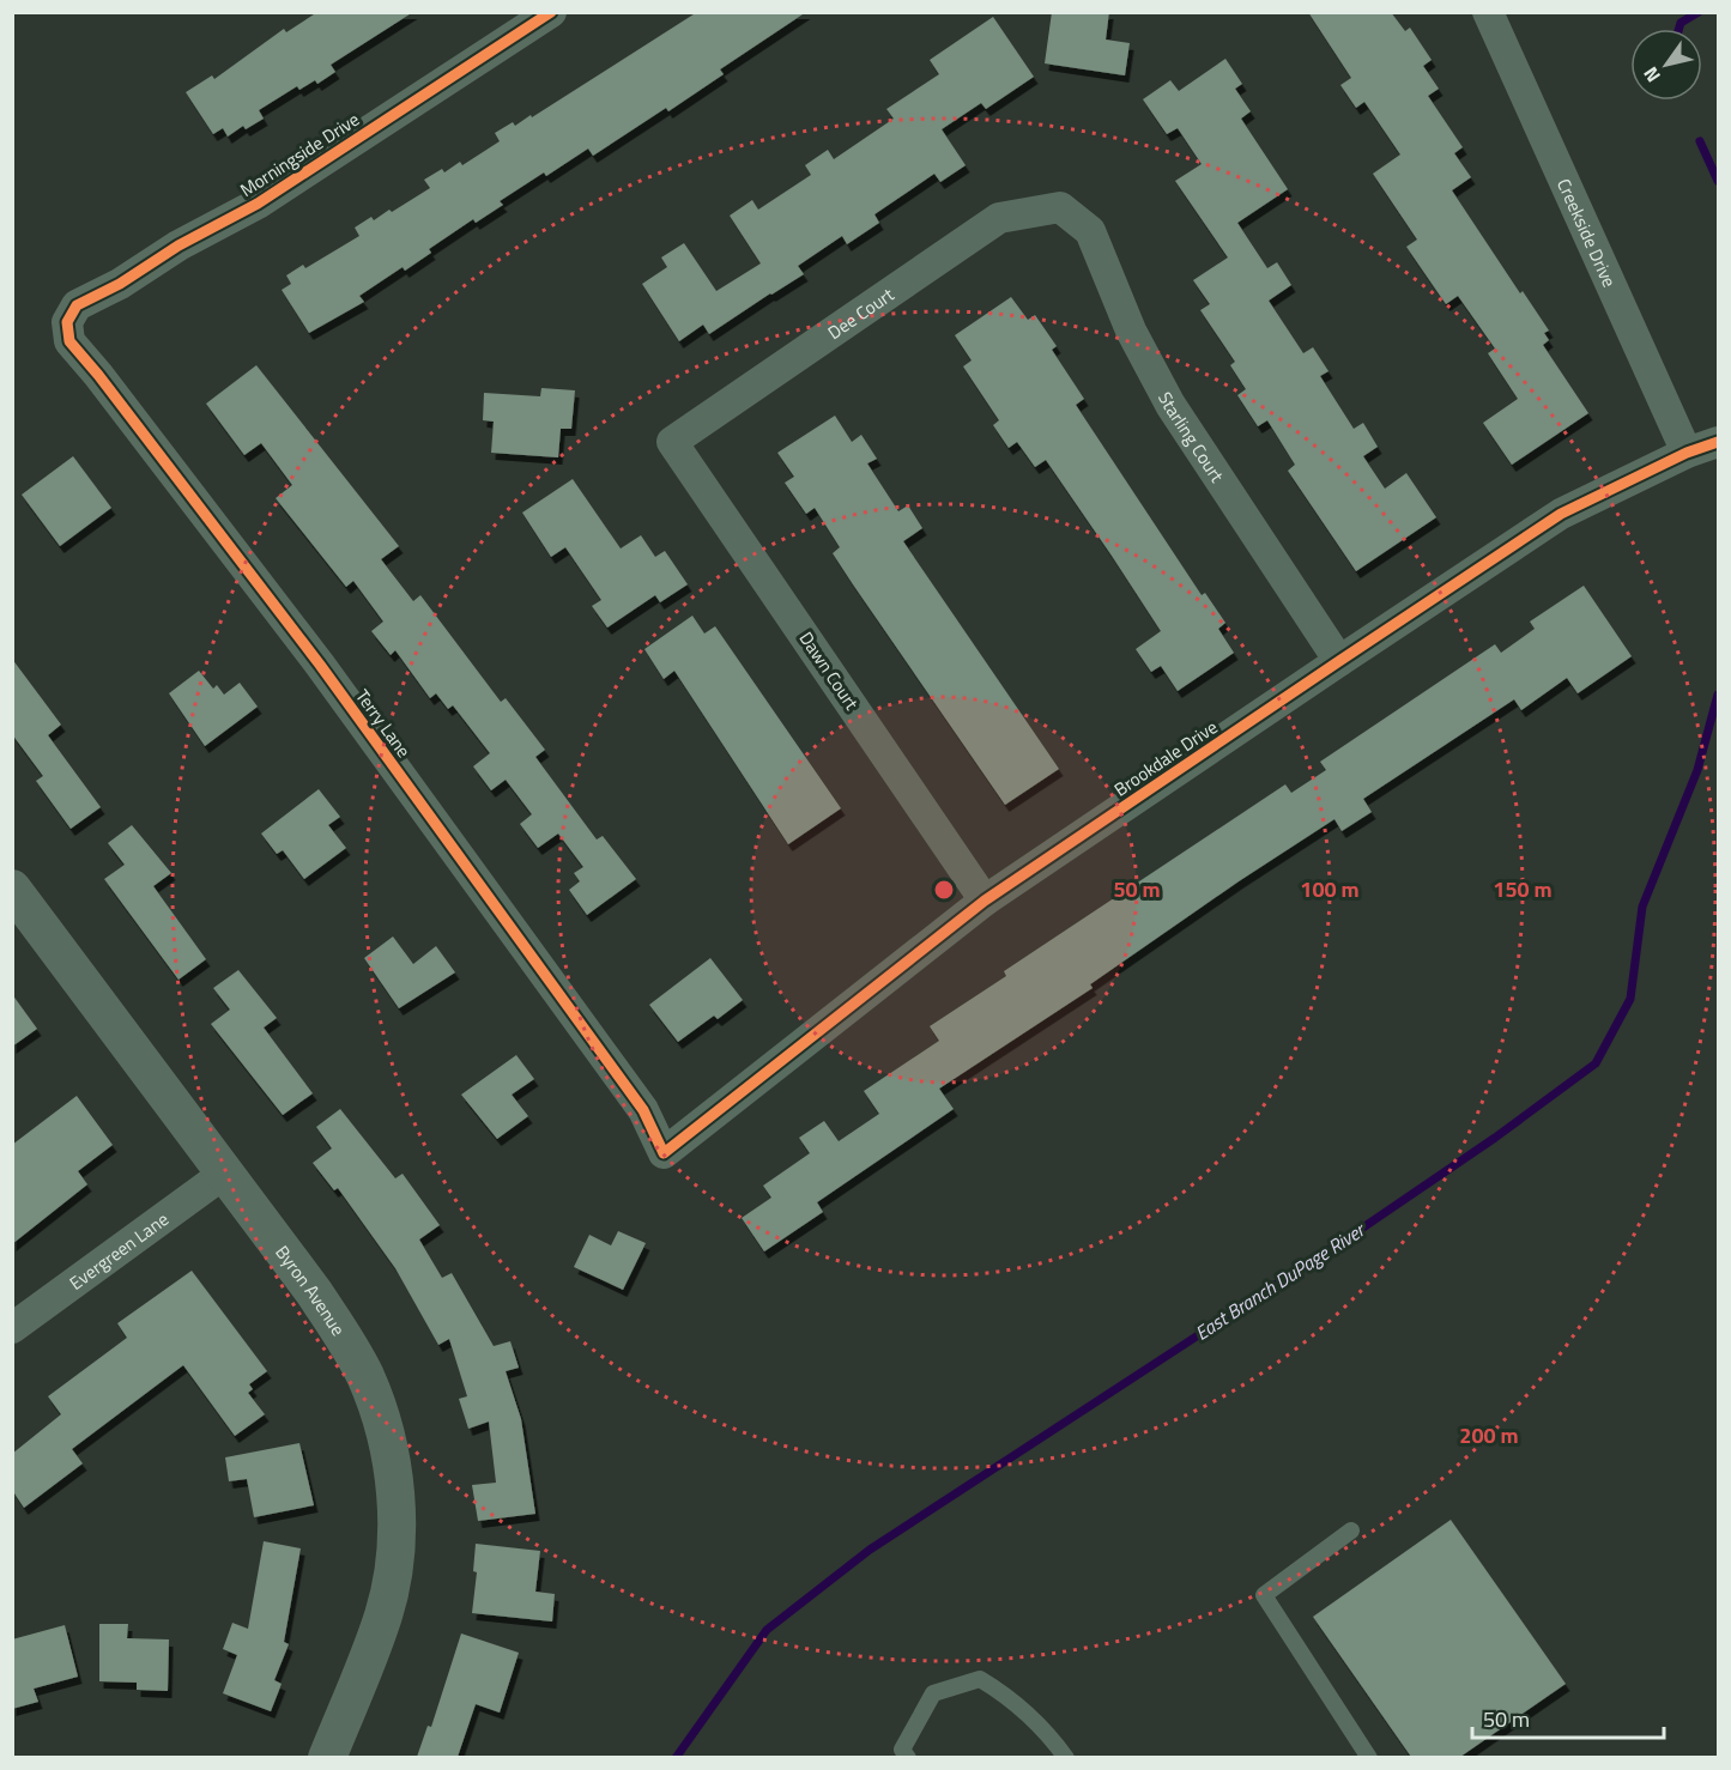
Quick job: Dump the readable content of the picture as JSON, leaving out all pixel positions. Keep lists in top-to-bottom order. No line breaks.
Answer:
{"streets":{"street":["Morningside Drive","Creekside Drive","Dee Court","Starling Court","Dawn Court","Terry Lane","Brookdale Drive","Evergreen Lane","Byron Avenue"]},"crossings":[["Morningside Drive","Terry Lane"],["Creekside Drive","Brookdale Drive"],["Dee Court","Starling Court"],["Dee Court","Dawn Court"],["Starling Court","Brookdale Drive"],["Dawn Court","Brookdale Drive"],["Terry Lane","Brookdale Drive"],["Evergreen Lane","Byron Avenue"]],"water":["East Branch DuPage River"],"scale_bar":"50 m","north":"bottom left","rings":["50 m","100 m","150 m","200 m"]}
